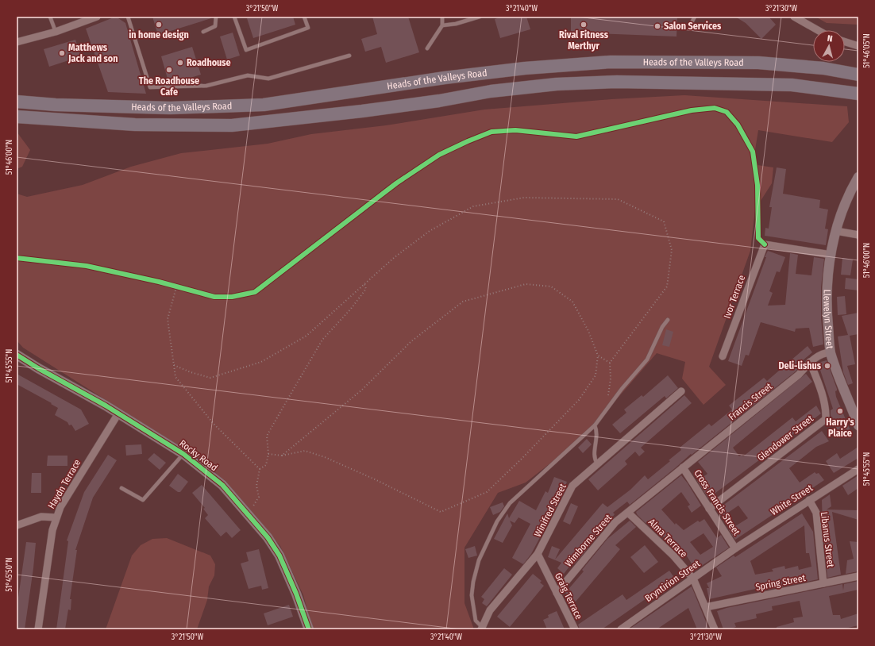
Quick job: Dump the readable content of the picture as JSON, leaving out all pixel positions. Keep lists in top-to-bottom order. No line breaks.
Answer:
{"streets":{"highway":["Heads of the Valleys Road"],"street":["Ivor Terrace","Llewelyn Street","Francis Street","Glendower Street","Rocky Road","Haydn Terrace","White Street","Cross Francis Street","Winifred Street","Alma Terrace","Libanus Street","Wimborne Street","Bryntirion Street","Spring Street","Graig Terrace"]},"crossings":[["Ivor Terrace","Llewelyn Street"],["Llewelyn Street","Francis Street"],["Francis Street","Glendower Street"],["Francis Street","Cross Francis Street"],["Francis Street","Wimborne Street"],["Glendower Street","Cross Francis Street"],["Rocky Road","Haydn Terrace"],["White Street","Cross Francis Street"],["White Street","Libanus Street"],["White Street","Bryntirion Street"],["Cross Francis Street","Wimborne Street"],["Cross Francis Street","Bryntirion Street"],["Winifred Street","Graig Terrace"],["Alma Terrace","Wimborne Street"],["Alma Terrace","Bryntirion Street"],["Alma Terrace","Spring Street"],["Libanus Street","Spring Street"],["Wimborne Street","Graig Terrace"]],"places":["in home design","Rival Fitness Merthyr","Salon Services","Matthews Jack and son","Roadhouse","The Roadhouse Cafe","Deli-lishus","Harry's Plaice"],"north":"top","coordinates":["3°21'50\"W","3°21'40\"W","3°21'30\"W","51°46'05\"N","51°46'00\"N","51°45'55\"N","51°45'50\"N"]}
